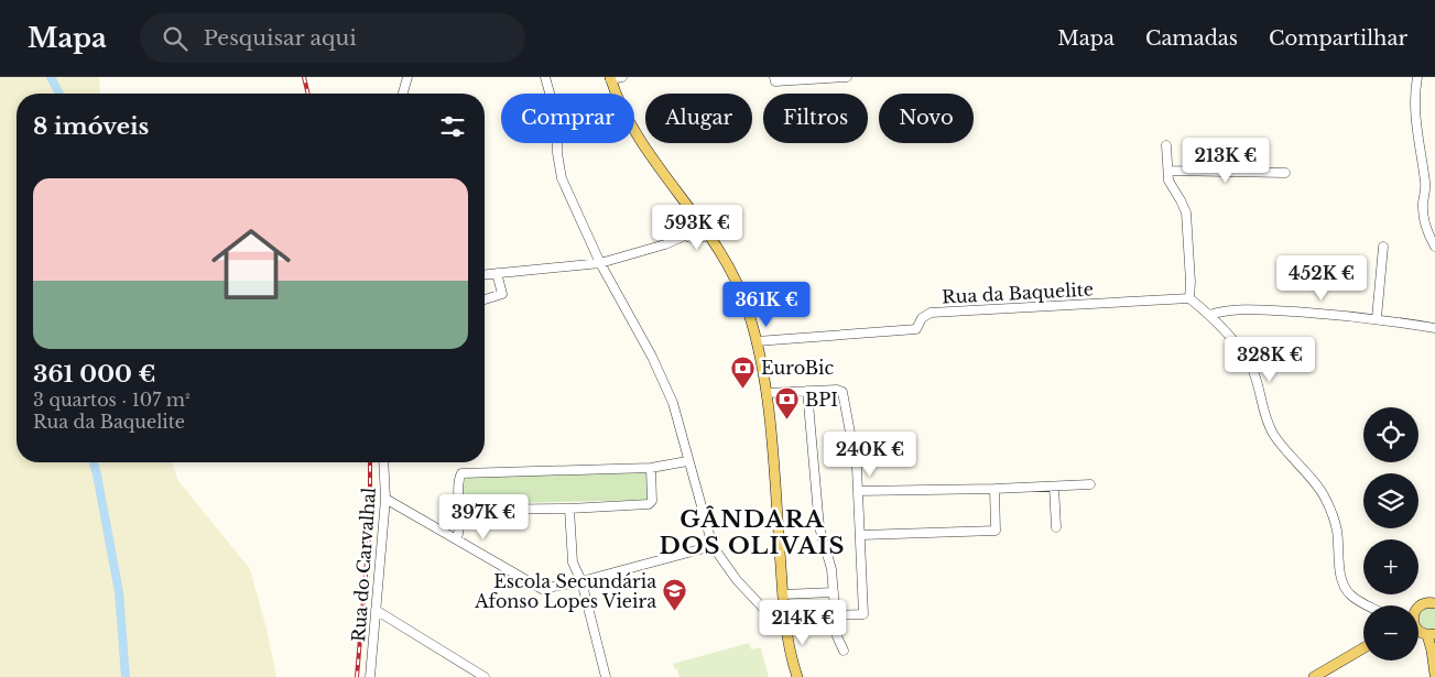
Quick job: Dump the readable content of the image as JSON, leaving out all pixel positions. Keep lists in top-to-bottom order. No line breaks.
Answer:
{"streets":{"street":["Rua da Baquelite","Rua do Carvalhal"]},"districts":["GÂNDARA DOS OLIVAIS"],"places":{"bank":["EuroBic","BPI"],"school or university":["Escola Secundária Afonso Lopes Vieira"]},"page":{"header":"Mapa","search":"Pesquisar aqui","nav":["Mapa","Camadas","Compartilhar"],"chip":["Comprar","Alugar","Filtros","Novo"],"heading":"8 imóveis","price":["213K €","593K €","452K €","361K €","328K €","240K €","397K €","214K €"],"list":[{"name":"361 000 €","note":"3 quartos · 107 m² · Rua da Baquelite"}],"map_buttons":["+","−"]}}
